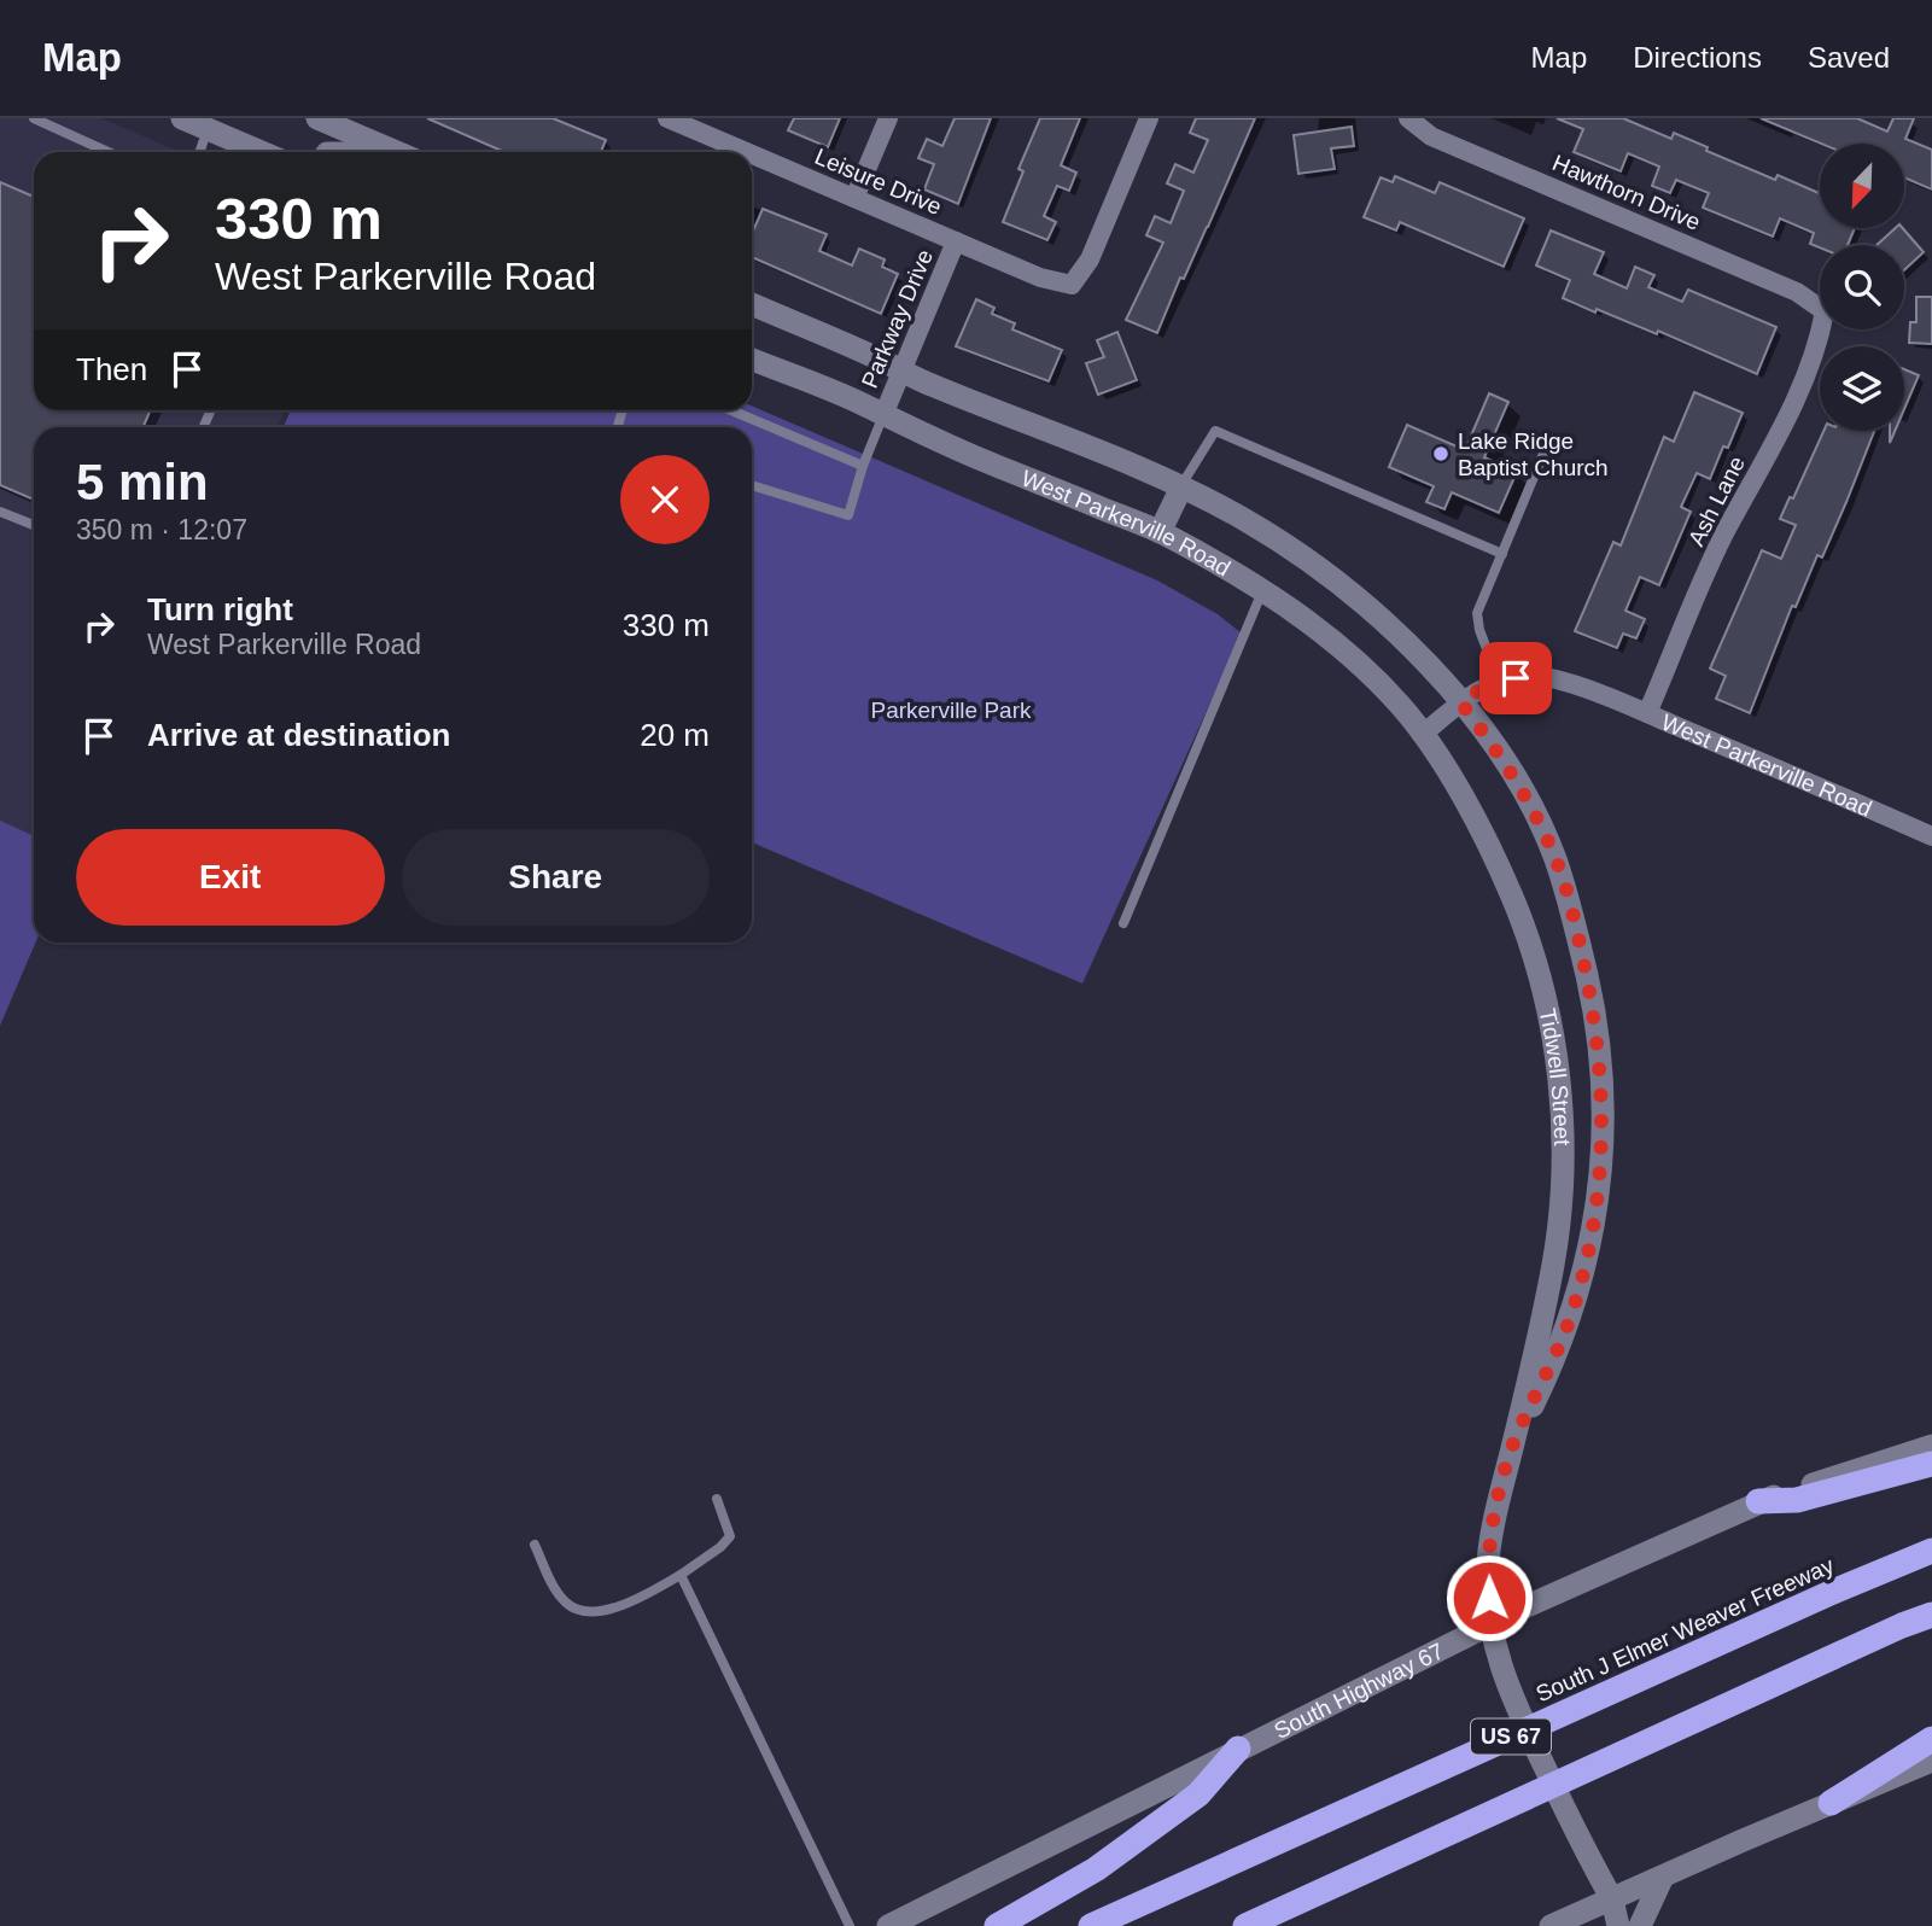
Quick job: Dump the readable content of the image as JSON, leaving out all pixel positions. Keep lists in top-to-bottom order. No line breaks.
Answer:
{"streets":{"highway":["South J Elmer Weaver Freeway","US 67"],"main road":["West Parkerville Road","Tidwell Street","South Highway 67"],"street":["Leisure Drive","Hawthorn Drive","Parkway Drive","Ash Lane"]},"crossings":[["Leisure Drive","Parkway Drive"],["Parkway Drive","West Parkerville Road"],["Ash Lane","West Parkerville Road"],["West Parkerville Road","Tidwell Street"],["Tidwell Street","South Highway 67"]],"parks":["Parkerville Park"],"places":["Lake Ridge Baptist Church"],"north":"bottom left","page":{"header":"Map","nav":["Map","Directions","Saved"],"turn":["330 m","West Parkerville Road"],"then":"Then","heading":["5 min","350 m · 12:07"],"list":[{"name":"Turn right","note":"West Parkerville Road","value":"330 m"},{"name":"Arrive at destination","value":"20 m"}],"buttons":["Exit","Share"]}}
